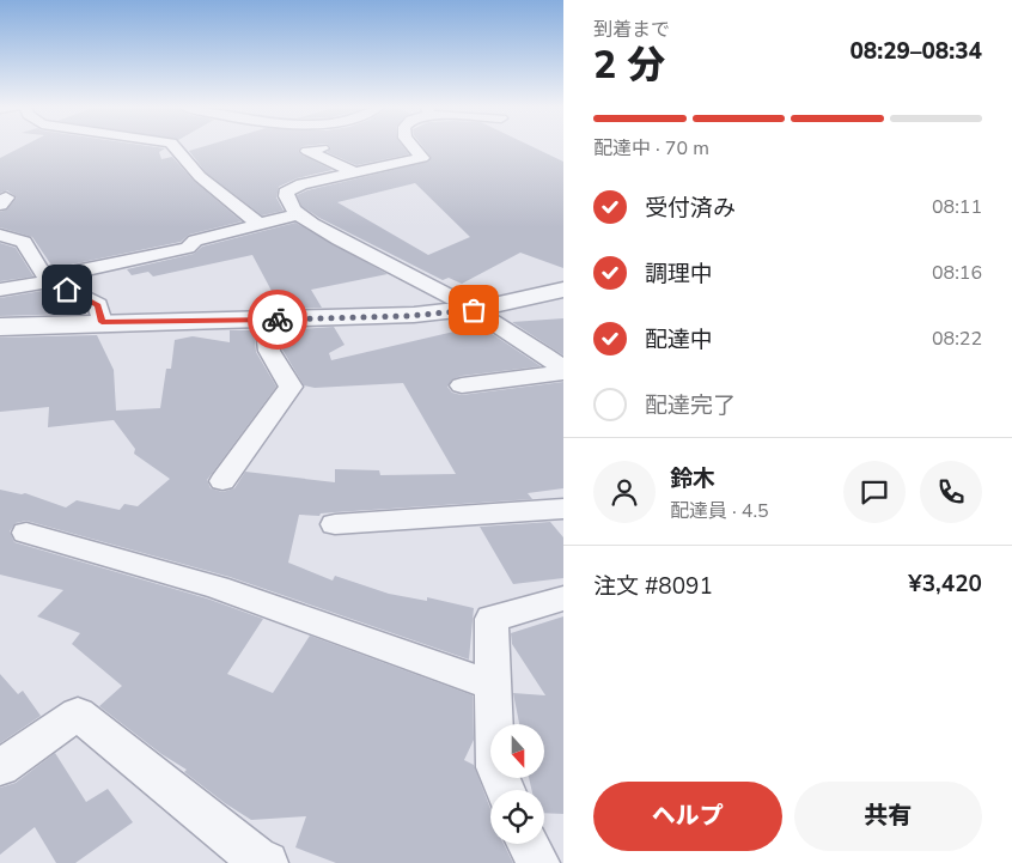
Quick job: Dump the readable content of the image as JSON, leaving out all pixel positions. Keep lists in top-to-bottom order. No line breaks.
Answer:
{"north":"bottom","page":{"heading":["2 分","到着まで","08:29–08:34"],"panel":["鈴木","配達員 · 4.5","注文 #8091","¥3,420"],"bar":"配達中 · 70 m","list":[["受付済み","08:11"],["調理中","08:16"],["配達中","08:22"],"配達完了"],"buttons":["ヘルプ","共有"]}}
